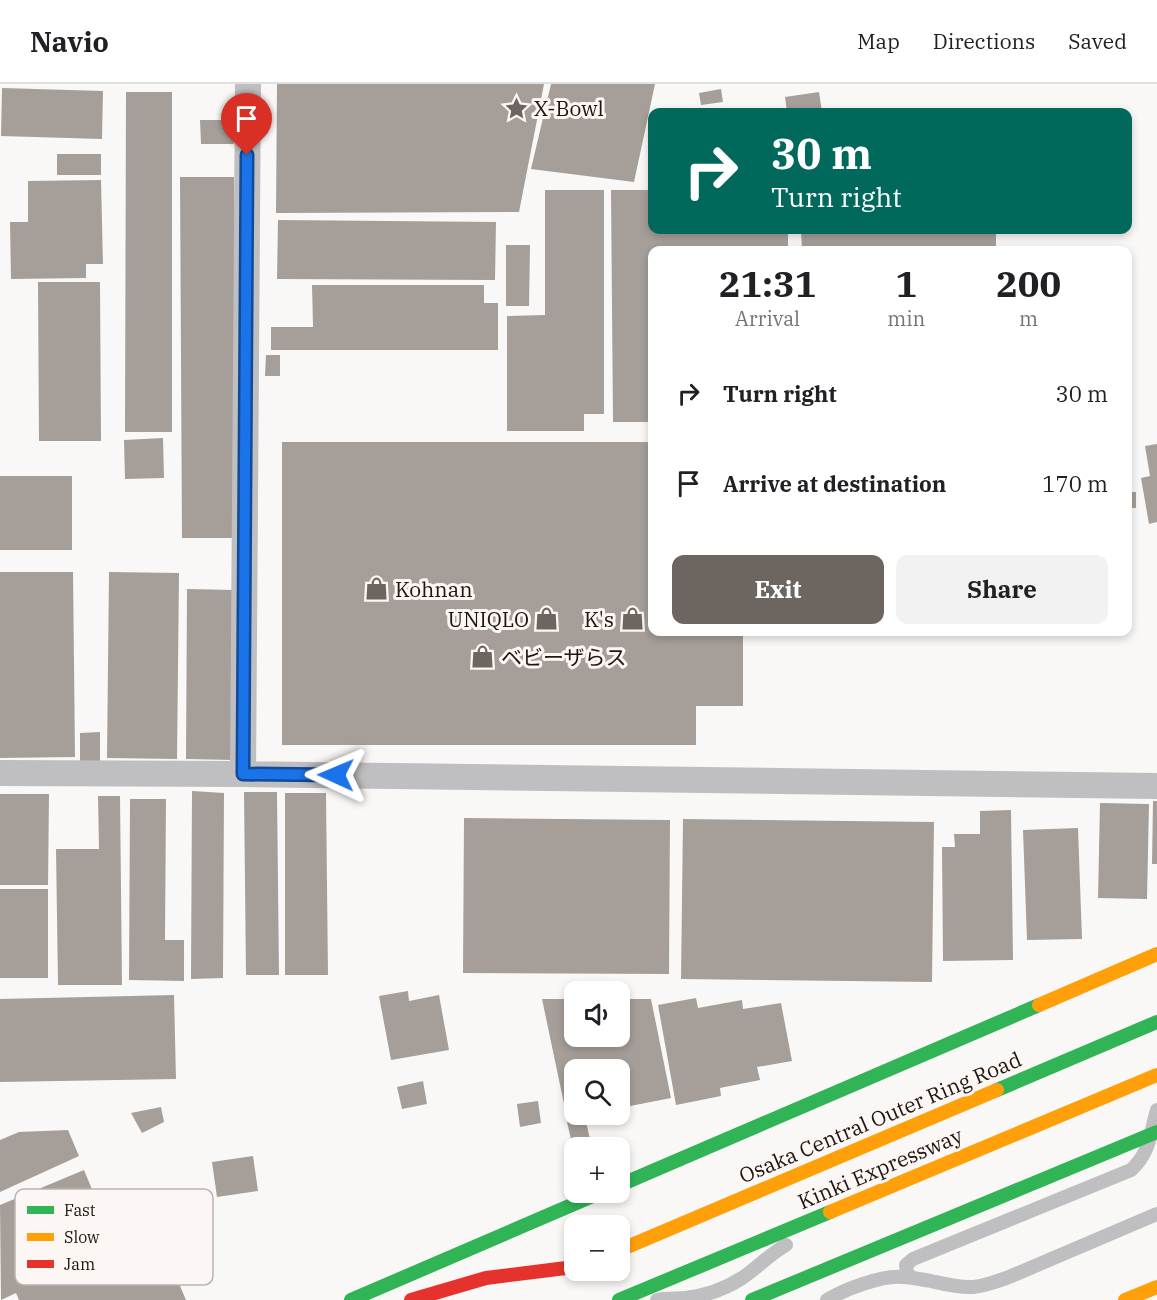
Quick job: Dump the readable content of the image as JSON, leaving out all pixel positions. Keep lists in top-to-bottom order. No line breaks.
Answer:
{"streets":{"main road":["Osaka Central Outer Ring Road","Kinki Expressway"]},"places":{"place":["X-Bowl"],"shop":["Kohnan","UNIQLO","K's","ベビーザらス"]},"legend":["Fast","Slow","Jam"],"page":{"header":"Navio","nav":["Map","Directions","Saved"],"turn":["30 m","Turn right"],"eta":["21:31","Arrival","1","min","200","m"],"list":[{"name":"Turn right","value":"30 m"},{"name":"Arrive at destination","value":"170 m"}],"buttons":["Exit","Share"],"map_buttons":["+","−"]}}
